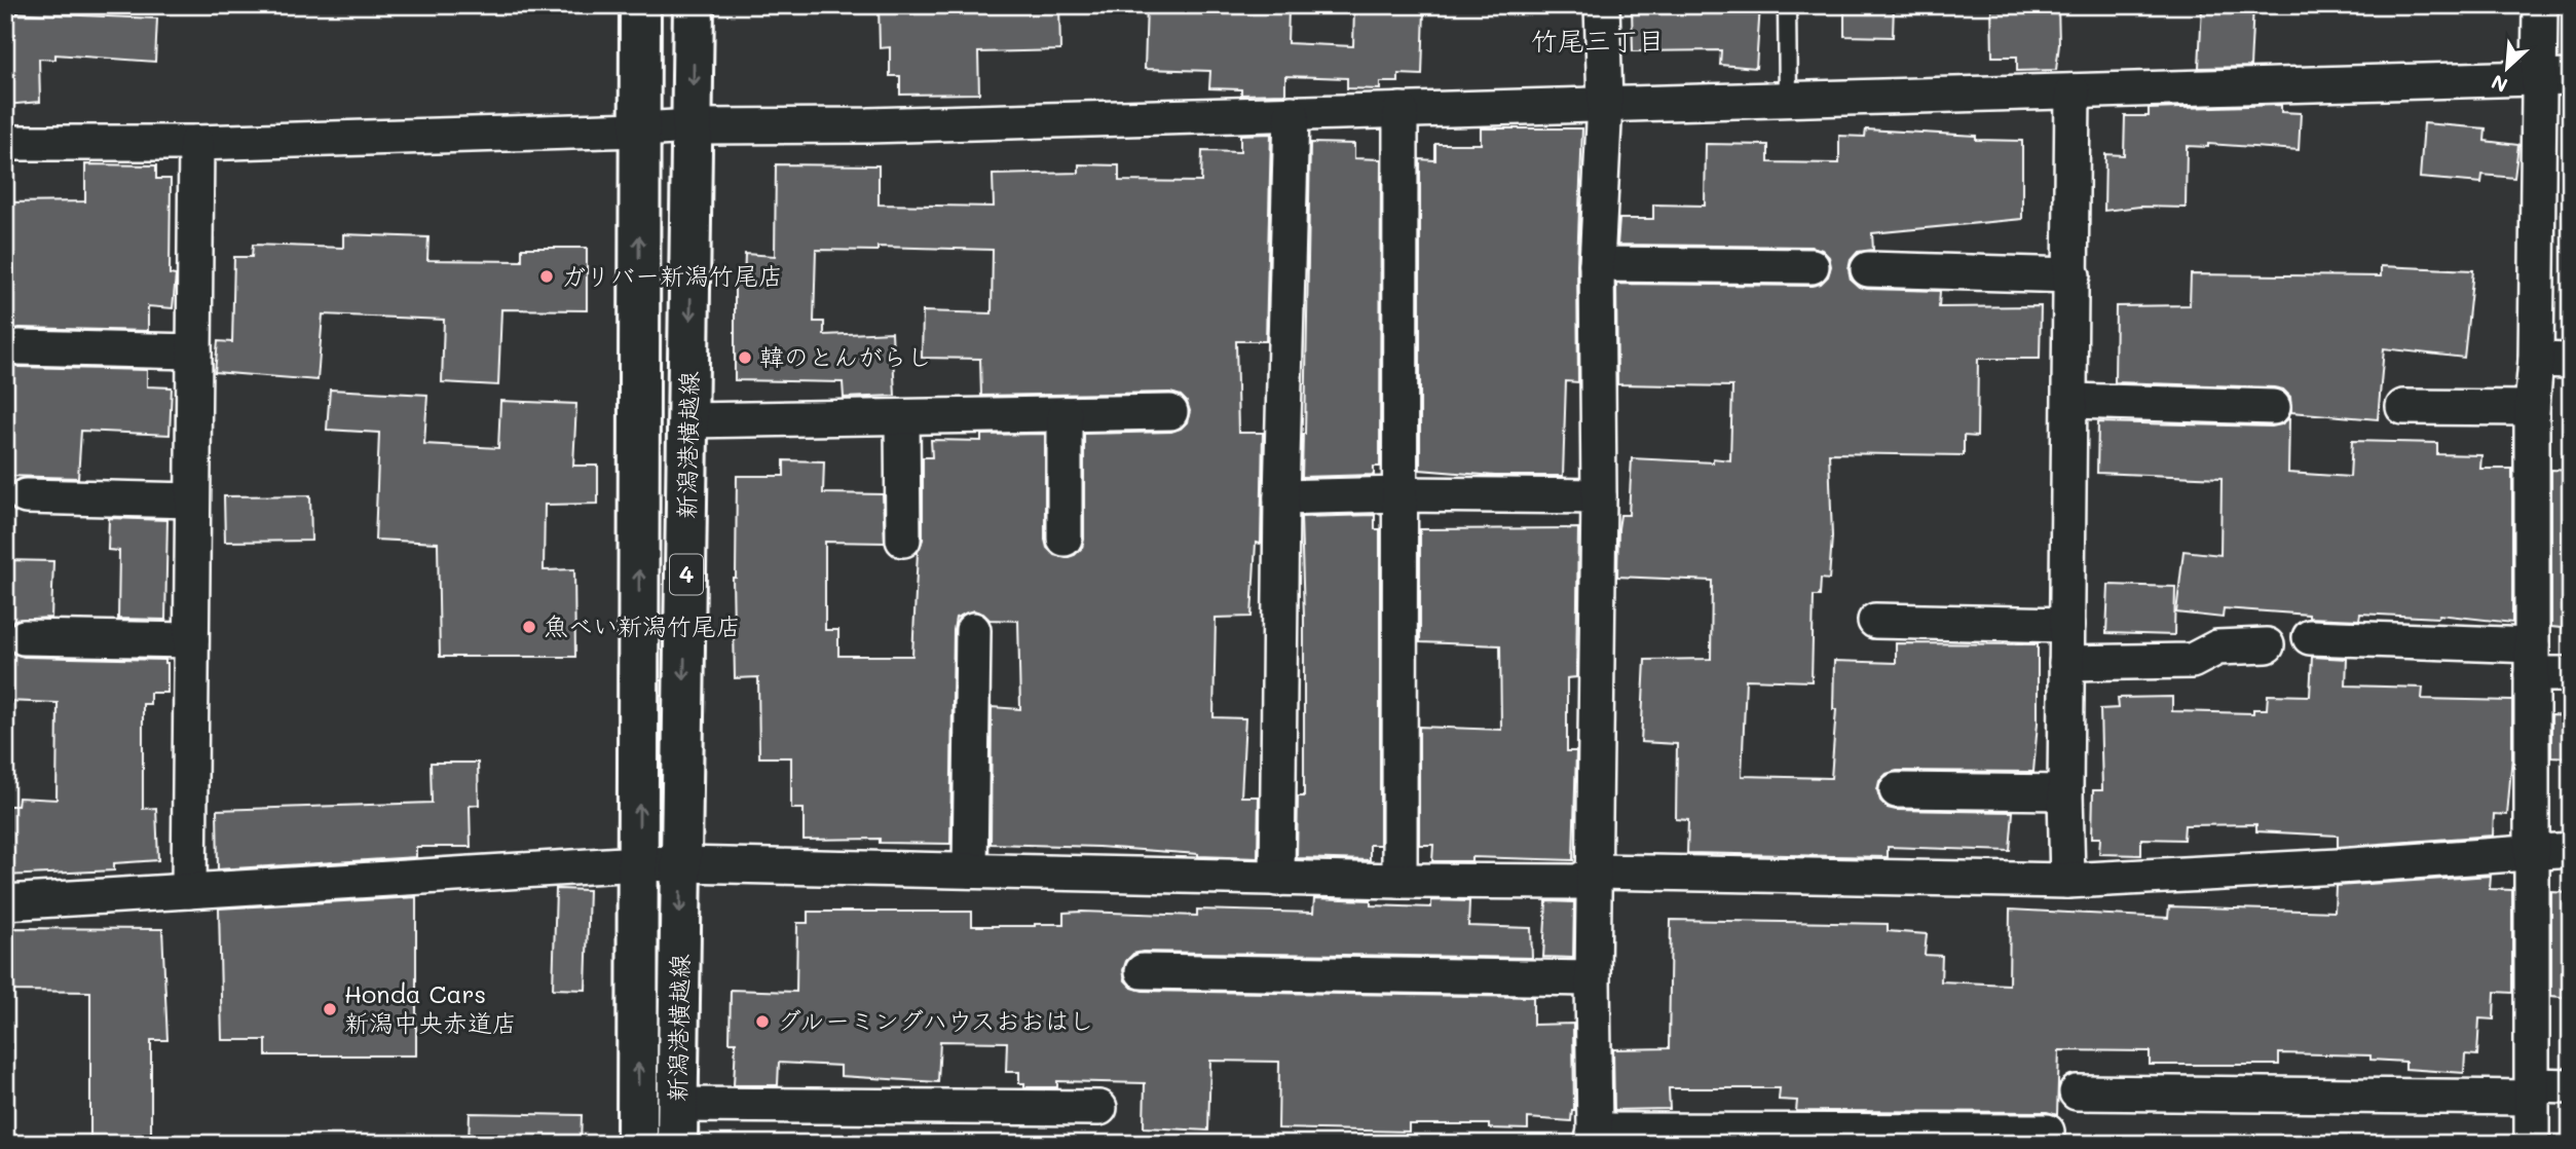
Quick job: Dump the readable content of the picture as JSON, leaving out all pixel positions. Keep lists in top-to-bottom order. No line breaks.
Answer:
{"streets":{"main road":["新潟港横越線","4"]},"districts":["竹尾三丁目"],"places":["ガリバー新潟竹尾店","韓のとんがらし","魚べい新潟竹尾店","Honda Cars 新潟中央赤道店","グルーミングハウスおおはし"],"north":"bottom left"}
